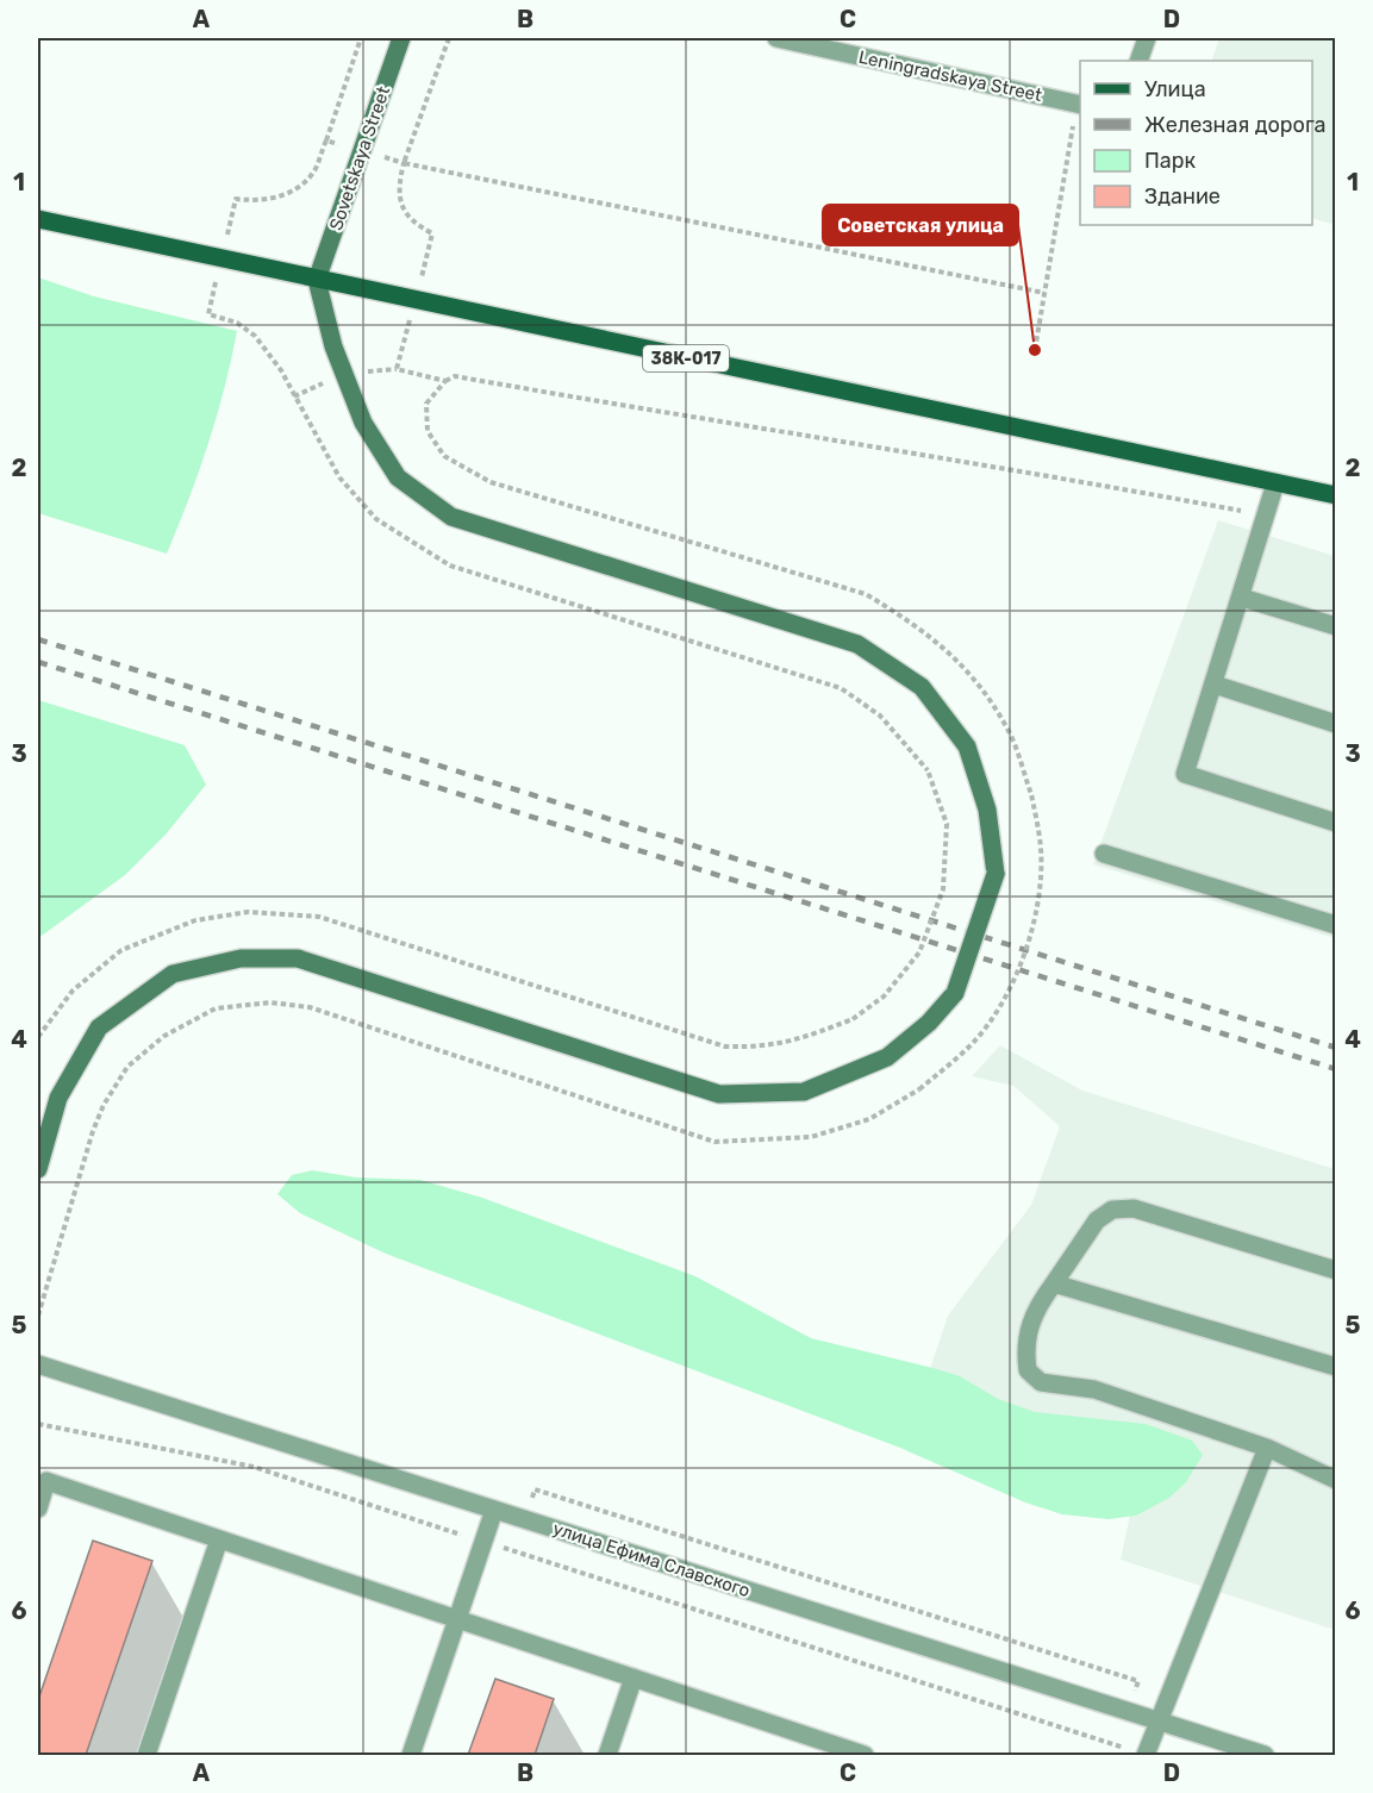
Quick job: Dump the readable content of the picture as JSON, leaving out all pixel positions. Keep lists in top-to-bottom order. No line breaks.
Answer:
{"streets":{"main road":["38К-017"],"street":["Leningradskaya Street","Sovetskaya Street","улица Ефима Славского"]},"crossings":[["Sovetskaya Street","38К-017"]],"places":["Советская улица"],"legend":["Улица","Железная дорога","Парк","Здание"],"grid":{"columns":["A","B","C","D"],"rows":["1","2","3","4","5","6"]}}
